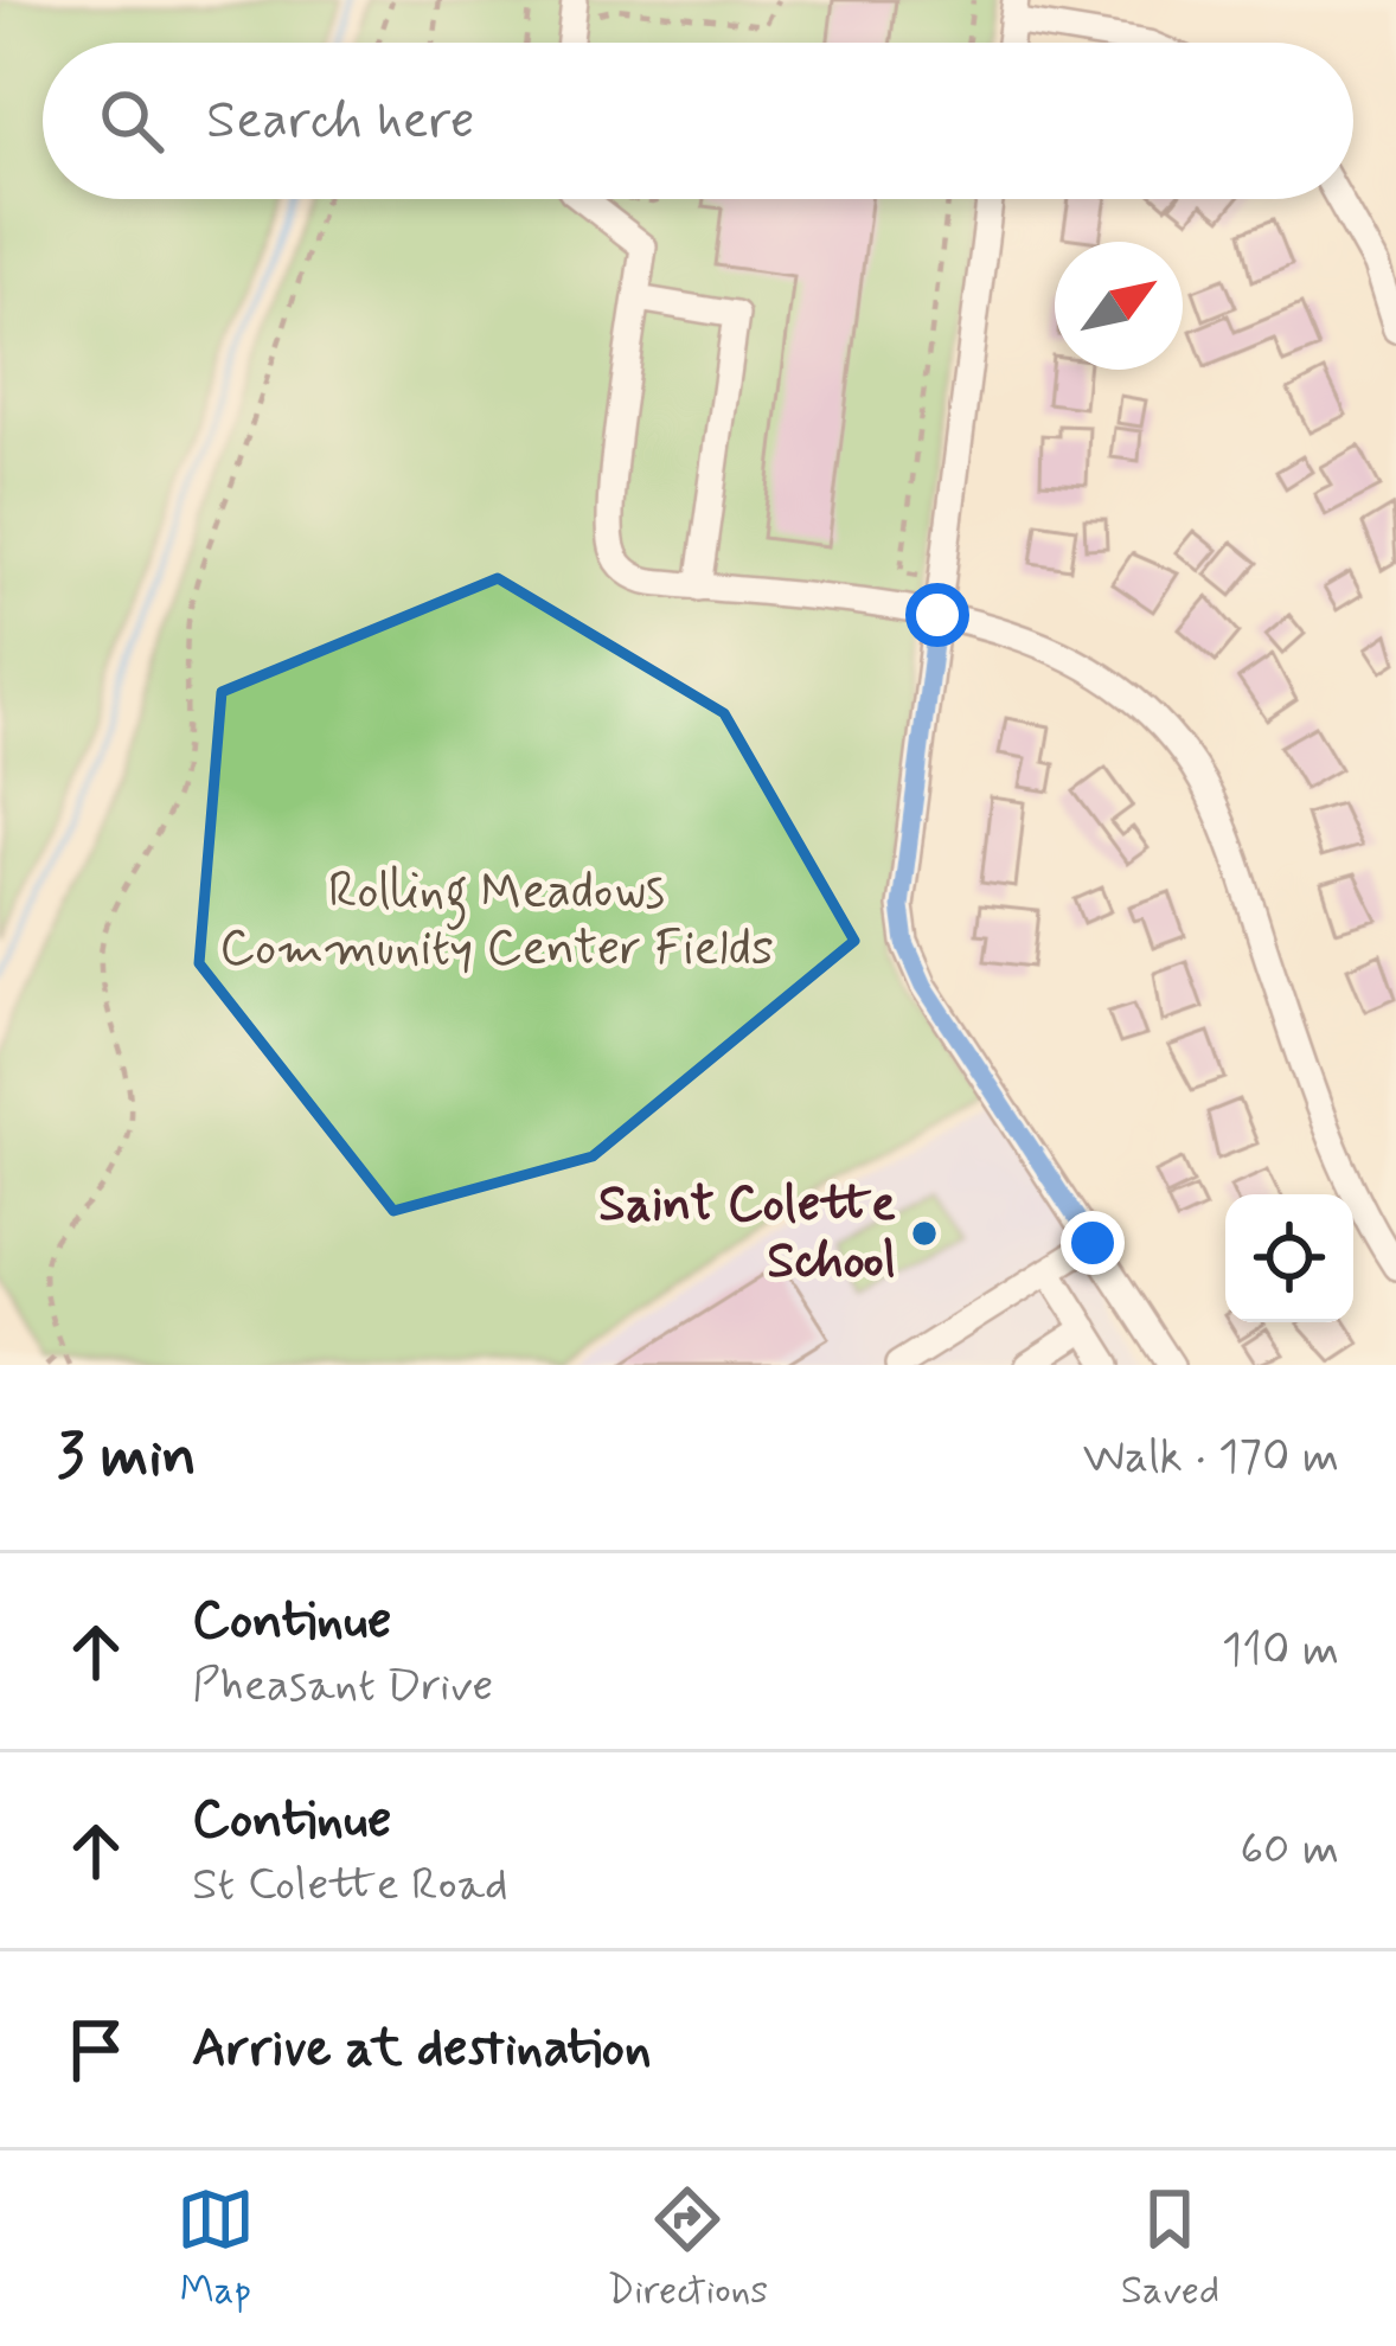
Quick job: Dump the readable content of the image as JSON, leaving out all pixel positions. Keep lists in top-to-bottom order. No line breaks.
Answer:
{"parks":["Rolling Meadows Community Center Fields"],"places":["Saint Colette School"],"north":"top right","page":{"search":"Search here","heading":["3 min","Walk · 170 m"],"list":[["Continue","Pheasant Drive","110 m"],["Continue","St Colette Road","60 m"],"Arrive at destination"],"nav":["Map","Directions","Saved"]}}
